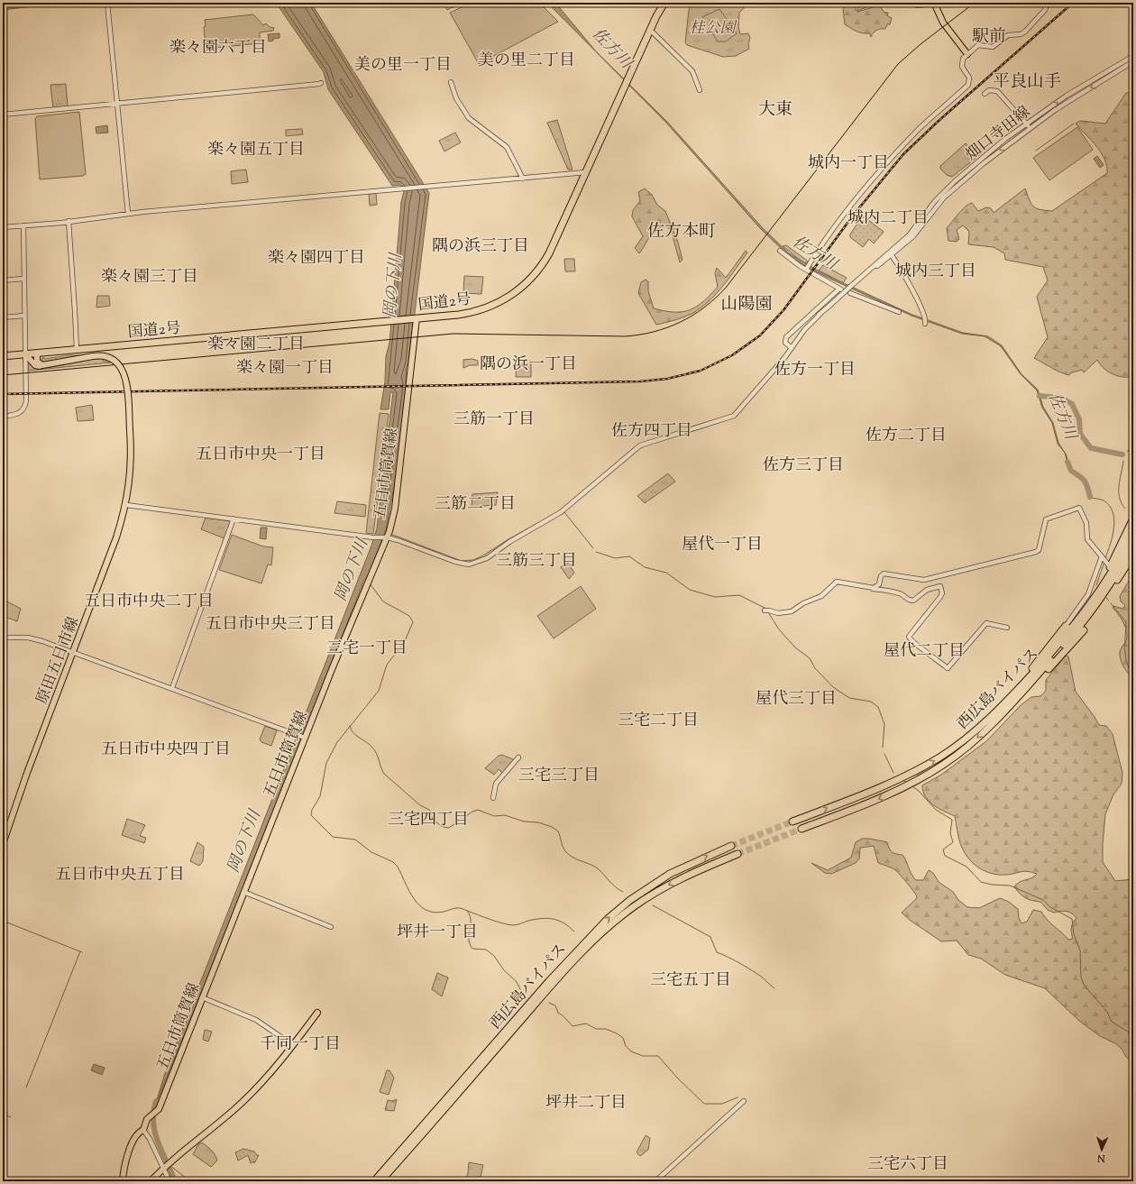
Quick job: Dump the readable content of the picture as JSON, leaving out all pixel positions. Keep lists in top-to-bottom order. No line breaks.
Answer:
{"streets":{"highway":["国道2号","西広島バイパス"],"main road":["五日市筒賀線","原田五日市線"],"street":["畑口寺田線"]},"crossings":[["畑口寺田線","五日市筒賀線"],["畑口寺田線","原田五日市線"],["国道2号","五日市筒賀線"]],"districts":["駅前","楽々園六丁目","美の里二丁目","美の里一丁目","平良山手","大東","楽々園五丁目","城内一丁目","城内二丁目","佐方本町","隅の浜三丁目","楽々園四丁目","城内三丁目","楽々園三丁目","山陽園","楽々園二丁目","隅の浜一丁目","楽々園一丁目","佐方一丁目","三筋一丁目","佐方四丁目","佐方二丁目","五日市中央一丁目","佐方三丁目","三筋二丁目","屋代一丁目","三筋三丁目","五日市中央二丁目","五日市中央三丁目","三宅一丁目","屋代二丁目","屋代三丁目","三宅二丁目","五日市中央四丁目","三宅三丁目","三宅四丁目","五日市中央五丁目","坪井一丁目","三宅五丁目","千同一丁目","坪井二丁目","三宅六丁目"],"water":["佐方川","岡の下川"],"parks":["桂公園"],"north":"bottom"}
